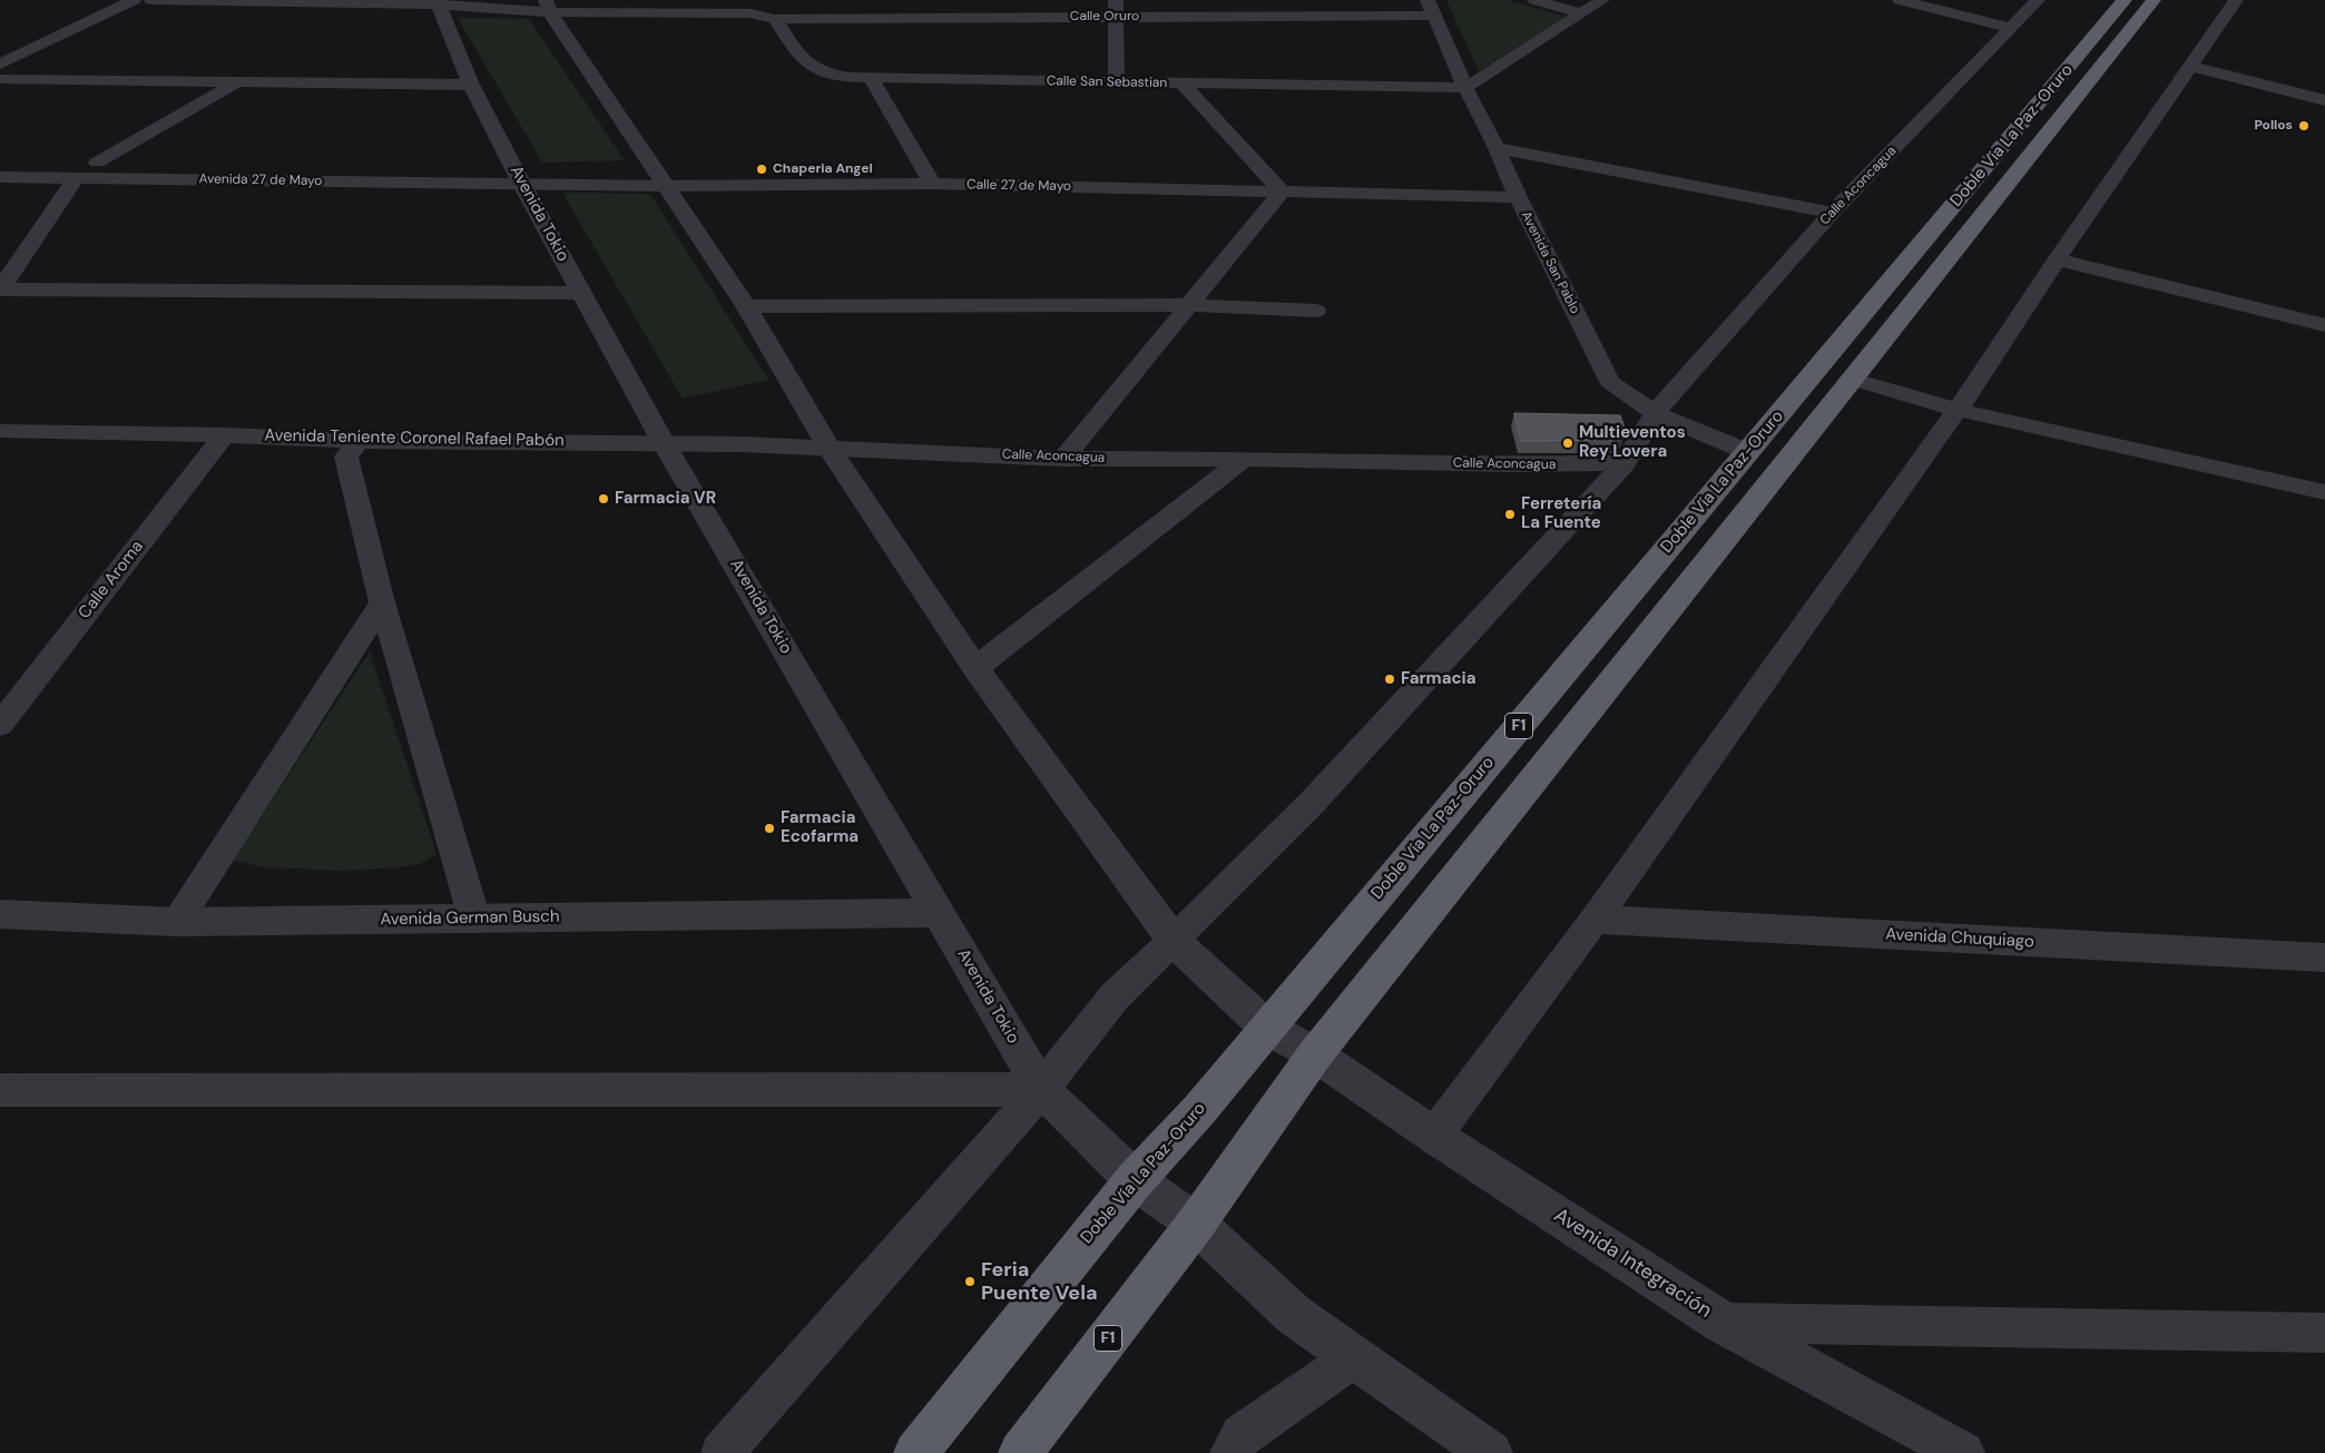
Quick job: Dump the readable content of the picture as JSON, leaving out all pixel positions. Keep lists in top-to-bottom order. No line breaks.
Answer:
{"streets":{"highway":["Doble Vía La Paz-Oruro","F1"],"street":["Calle Oruro","Calle San Sebastian","Avenida 27 de Mayo","Calle 27 de Mayo","Calle Aconcagua","Avenida Tokio","Avenida San Pablo","Avenida Teniente Coronel Rafael Pabón","Calle Aroma","Avenida German Busch","Avenida Chuquiago","Avenida Integración"]},"crossings":[["Calle Oruro","Calle San Sebastian"],["Calle Oruro","Avenida San Pablo"],["Calle San Sebastian","Avenida San Pablo"],["Doble Vía La Paz-Oruro","Avenida Tokio"],["Doble Vía La Paz-Oruro","Avenida San Pablo"],["Doble Vía La Paz-Oruro","Avenida Integración"],["Avenida 27 de Mayo","Calle 27 de Mayo"],["Avenida 27 de Mayo","Avenida Tokio"],["Calle 27 de Mayo","Avenida Tokio"],["Calle 27 de Mayo","Avenida San Pablo"],["Calle Aconcagua","Avenida San Pablo"],["Calle Aconcagua","Avenida Teniente Coronel Rafael Pabón"],["Avenida Tokio","Avenida Teniente Coronel Rafael Pabón"],["Avenida Tokio","Avenida German Busch"],["Avenida Teniente Coronel Rafael Pabón","Calle Aroma"]],"places":["Pollos","Chaperia Angel","Multieventos Rey Lovera","Farmacia VR","Ferretería La Fuente","Farmacia","Farmacia Ecofarma","Feria Puente Vela"]}
